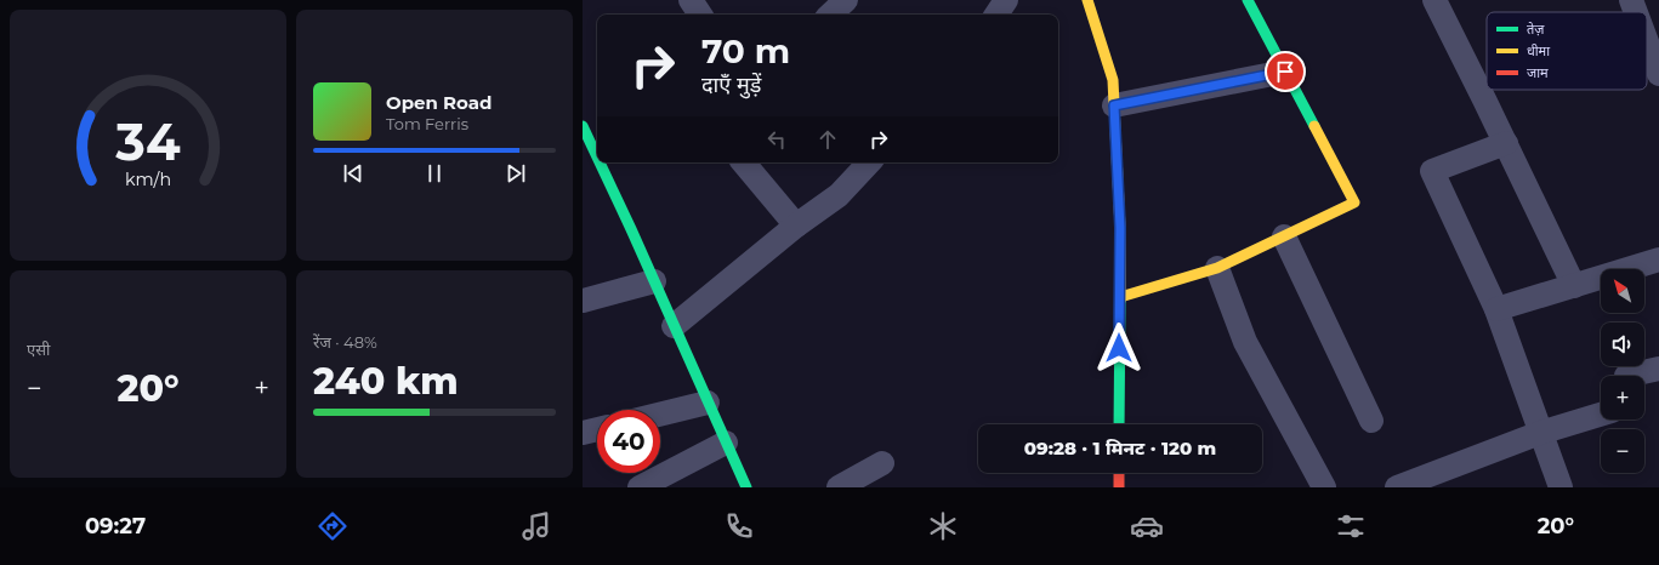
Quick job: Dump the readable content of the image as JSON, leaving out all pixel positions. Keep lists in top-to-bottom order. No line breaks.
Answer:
{"legend":["तेज़","धीमा","जाम"],"north":"top left","page":{"turn":["70 m","दाएँ मुड़ें"],"song":["Open Road","Tom Ferris"],"map_buttons":["+","−"],"tile":["एसी",["रेंज · 48%","240 km"]],"heat":["−","20°","+"],"limit":"40","trip":"09:28 · 1 मिनट · 120 m","tabs":["09:27","20°"],"gauge":["34","km/h"]}}
